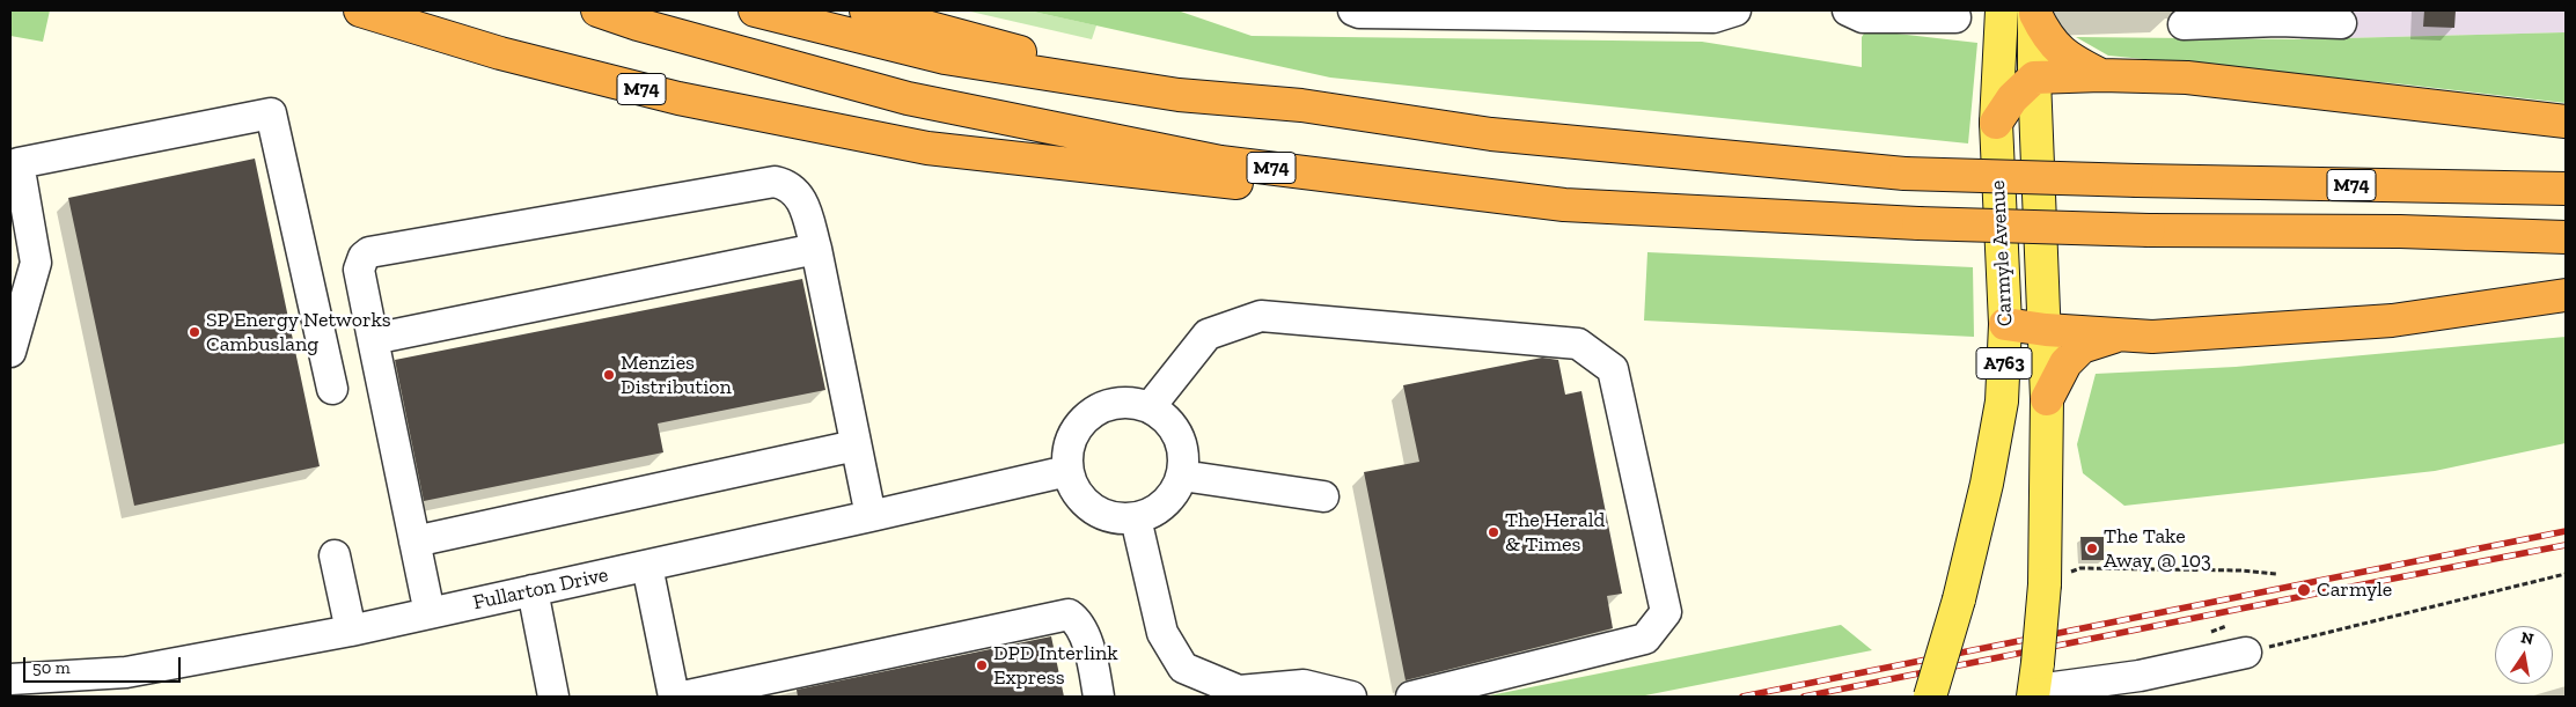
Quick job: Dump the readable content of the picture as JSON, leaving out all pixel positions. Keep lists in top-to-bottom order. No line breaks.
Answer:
{"streets":{"highway":["M74","A763"],"main road":["Carmyle Avenue"],"street":["Fullarton Drive"]},"crossings":[["Carmyle Avenue","A763"]],"places":["SP Energy Networks Cambuslang","Menzies Distribution","The Herald & Times","The Take Away @ 103","Carmyle","DPD Interlink Express"],"scale_bar":"50 m","north":"top"}
